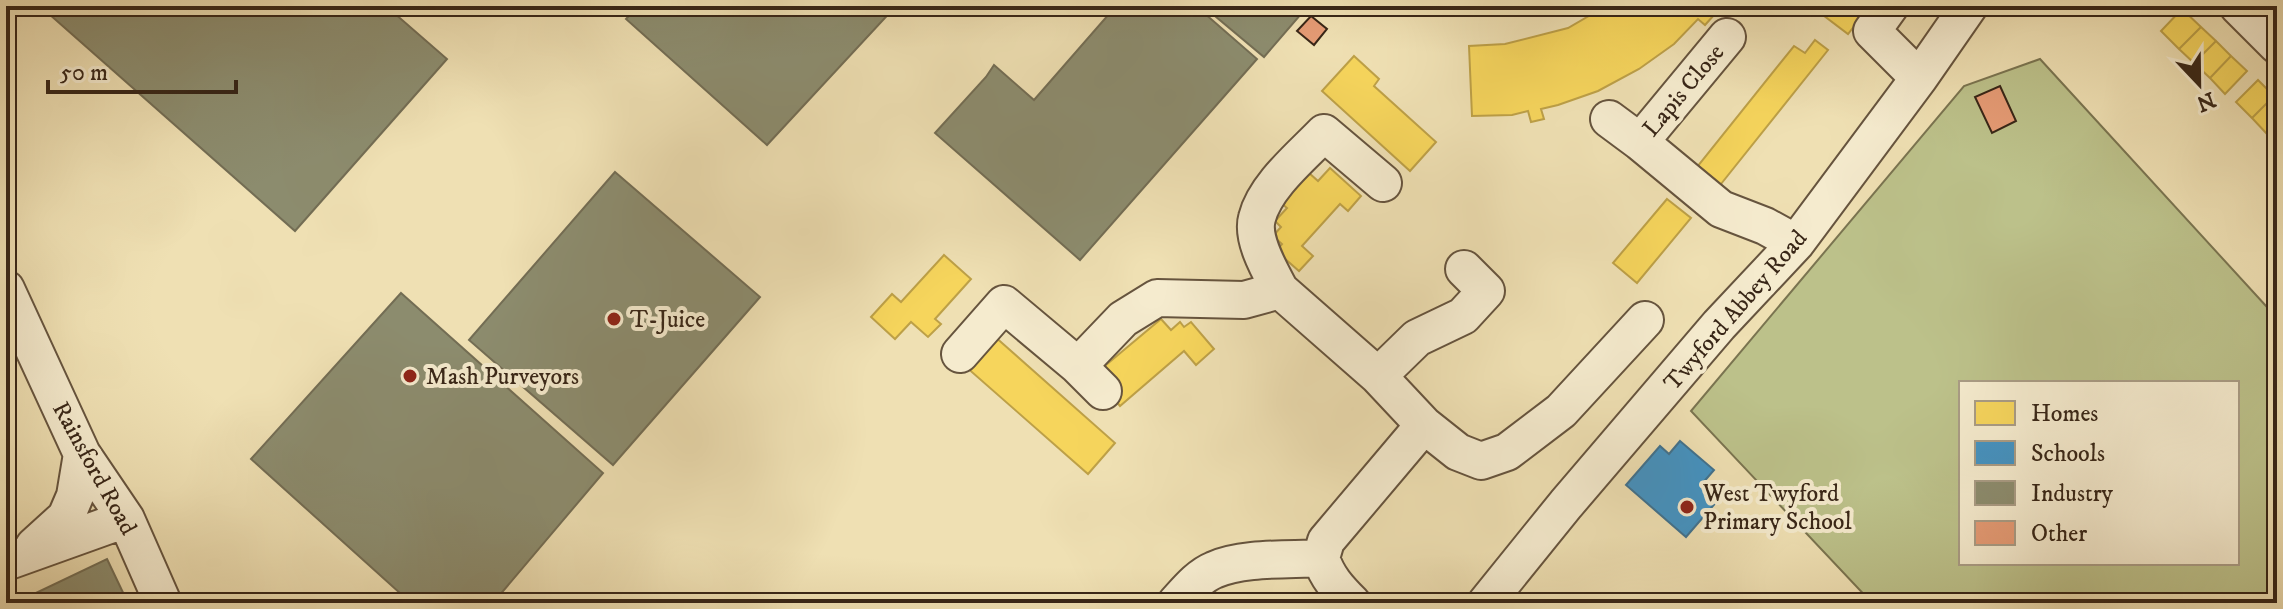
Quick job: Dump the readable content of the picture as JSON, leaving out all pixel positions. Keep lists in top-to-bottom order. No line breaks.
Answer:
{"streets":{"street":["Lapis Close","Twyford Abbey Road","Rainsford Road"]},"crossings":[["Lapis Close","Twyford Abbey Road"]],"places":["T-Juice","Mash Purveyors","West Twyford Primary School"],"legend":["Homes","Schools","Industry","Other"],"scale_bar":"50 m","north":"bottom"}
